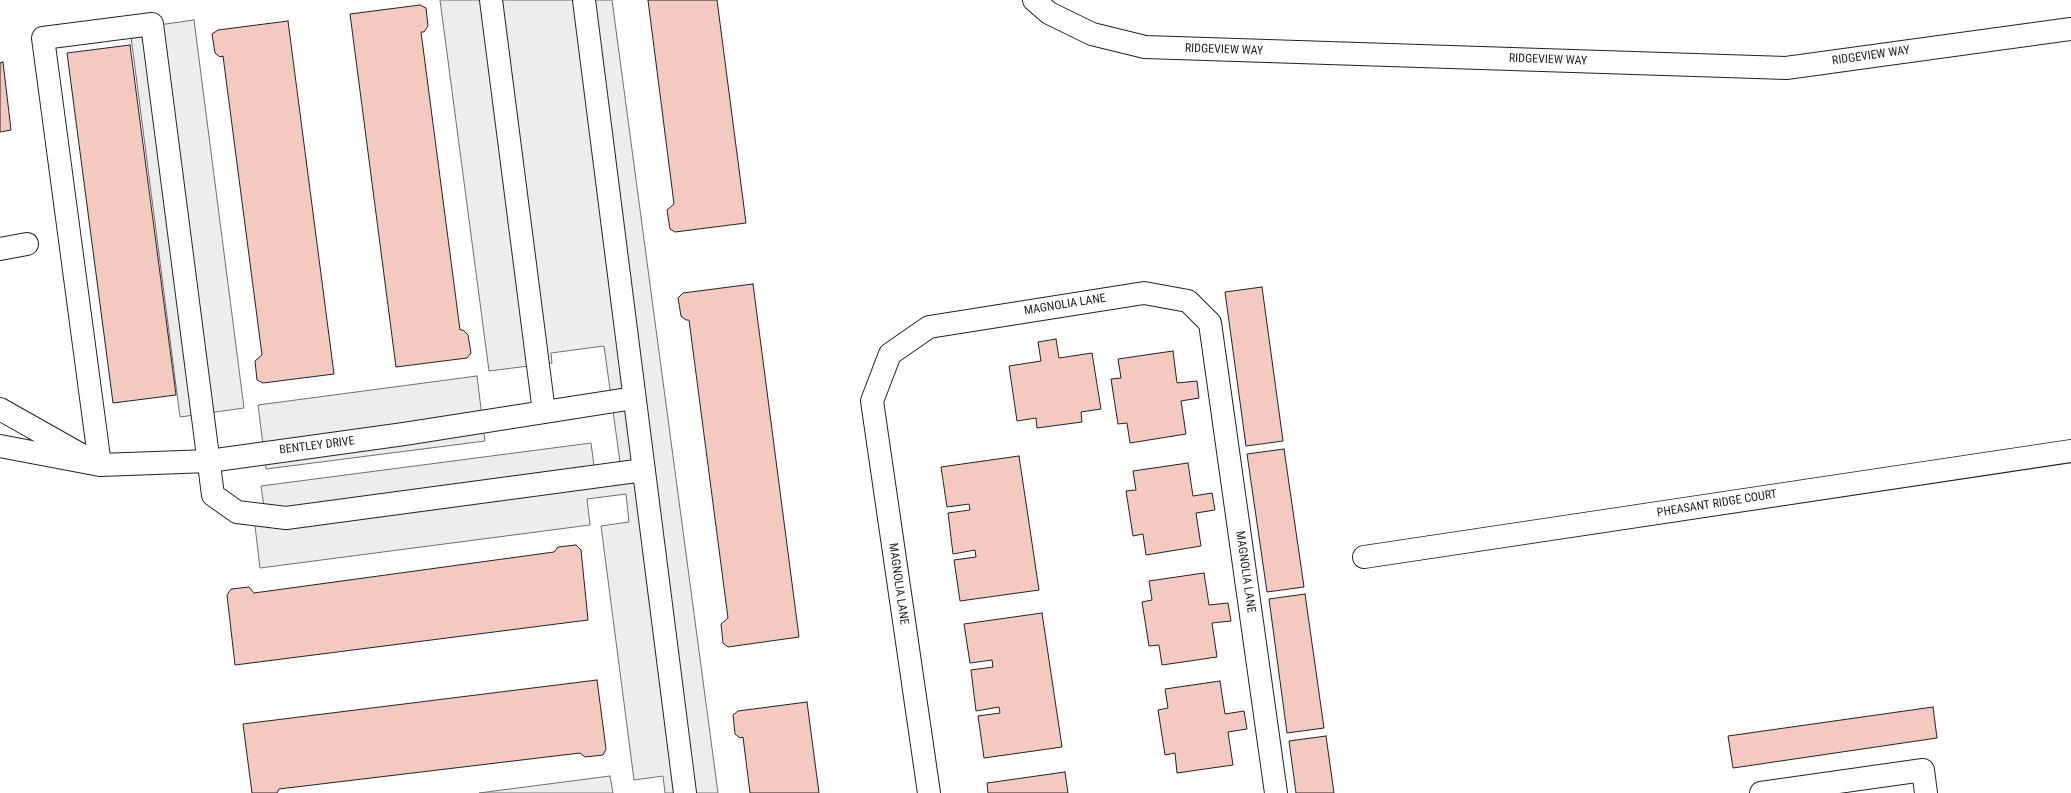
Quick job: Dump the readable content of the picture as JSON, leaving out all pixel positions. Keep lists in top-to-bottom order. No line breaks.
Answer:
{"streets":{"street":["RIDGEVIEW WAY","MAGNOLIA LANE","BENTLEY DRIVE","PHEASANT RIDGE COURT"]}}
